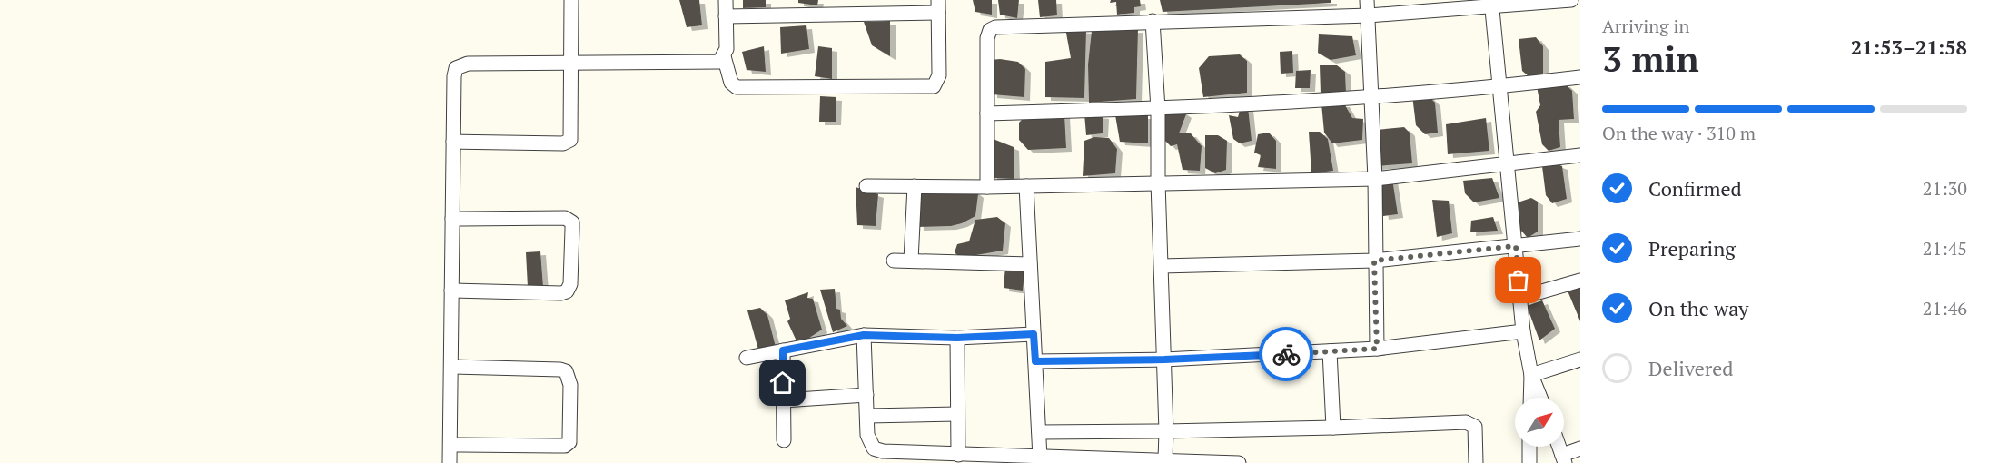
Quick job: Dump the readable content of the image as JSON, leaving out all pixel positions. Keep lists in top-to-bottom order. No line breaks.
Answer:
{"north":"top right","page":{"heading":["3 min","Arriving in","21:53–21:58"],"bar":"On the way · 310 m","list":[["Confirmed","21:30"],["Preparing","21:45"],["On the way","21:46"],"Delivered"]}}
